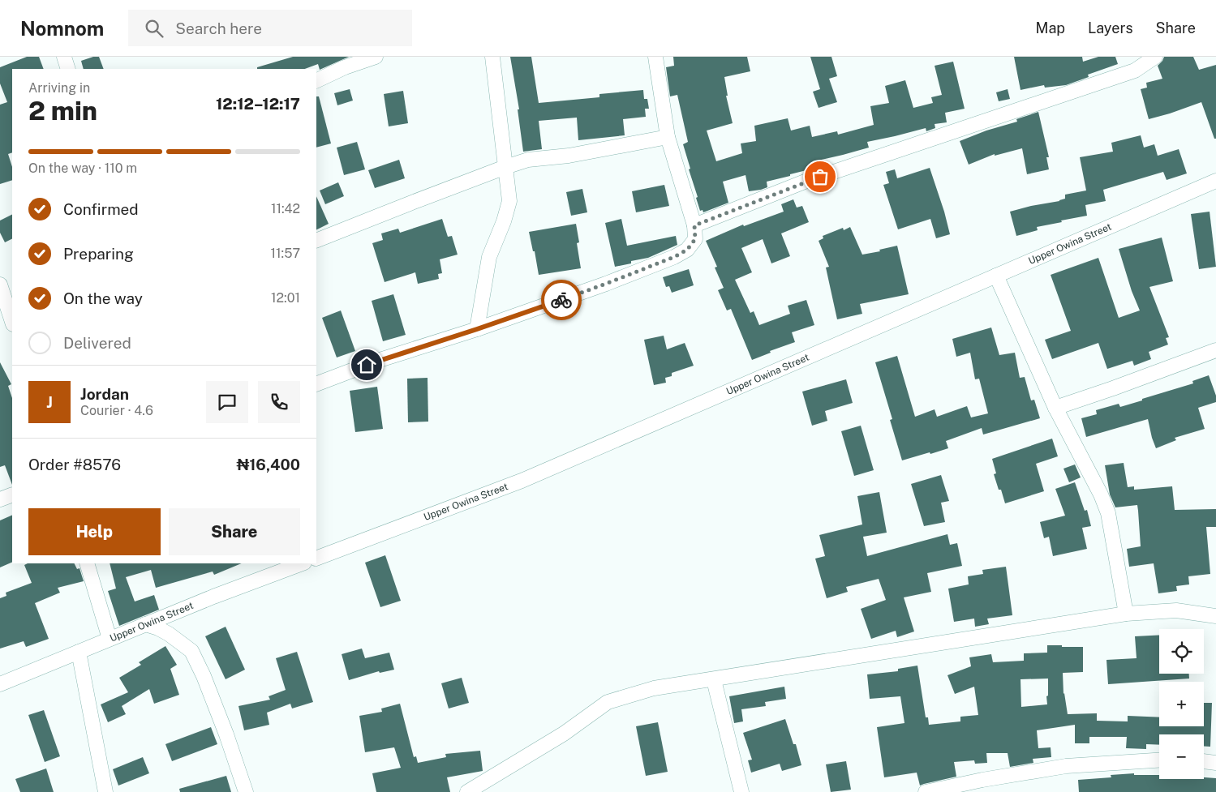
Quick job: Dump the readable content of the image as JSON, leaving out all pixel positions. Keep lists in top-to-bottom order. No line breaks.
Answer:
{"streets":{"street":["Upper Owina Street"]},"page":{"header":"Nomnom","search":"Search here","nav":["Map","Layers","Share"],"heading":["2 min","Arriving in","12:12–12:17"],"panel":["Jordan","Courier · 4.6","Order #8576","₦16,400"],"bar":"On the way · 110 m","list":[["Confirmed","11:42"],["Preparing","11:57"],["On the way","12:01"],"Delivered"],"round":"J","buttons":["Help","Share"],"map_buttons":["+","−"]}}
